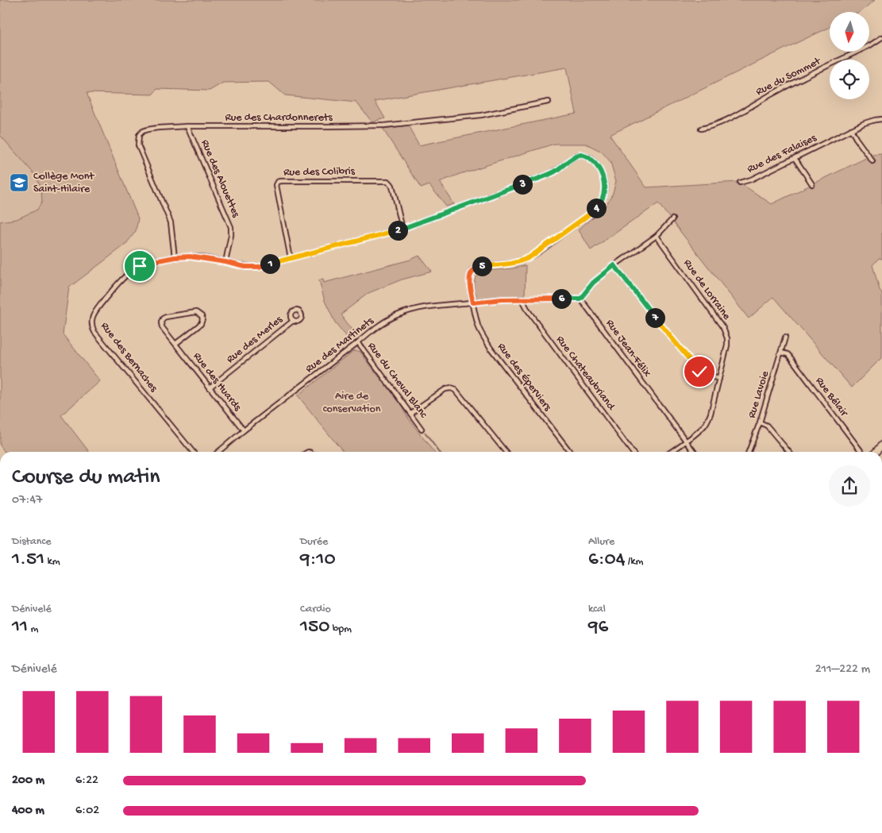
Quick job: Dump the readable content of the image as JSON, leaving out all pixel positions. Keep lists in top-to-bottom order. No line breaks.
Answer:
{"streets":{"street":["Rue du Sommet","Rue des Chardonnerets","Rue des Falaises","Rue des Colibris","Rue des Alouettes","Rue de Lorraine","Rue des Merles","Rue des Martinets","Rue Jean-Félix","Rue des Bernaches","Rue Chateaubriand","Rue des Éperviers","Rue du Cheval Blanc","Rue des Huards","Rue Lavoie","Rue Bélair"]},"crossings":[["Rue des Chardonnerets","Rue des Alouettes"],["Rue des Chardonnerets","Rue des Bernaches"],["Rue des Colibris","Rue des Bernaches"],["Rue des Alouettes","Rue des Bernaches"],["Rue de Lorraine","Rue Jean-Félix"],["Rue des Merles","Rue des Huards"],["Rue des Martinets","Rue des Bernaches"],["Rue des Martinets","Rue Chateaubriand"],["Rue des Martinets","Rue des Éperviers"],["Rue des Martinets","Rue du Cheval Blanc"],["Rue des Martinets","Rue des Huards"],["Rue des Bernaches","Rue des Éperviers"],["Rue Lavoie","Rue Bélair"]],"parks":["Aire de conservation"],"places":{"school or university":["Collège Mont Saint-Hilaire"]},"north":"bottom","page":{"pins":["3","4","2","1","5","6","7"],"heading":["Course du matin","07:47"],"stats":[["Distance","1.51 km"],["Durée","9:10"],["Allure","6:04 /km"],["Dénivelé","11 m"],["Cardio","150 bpm"],["kcal","96"]],"chart":["Dénivelé","211–222 m"],"list":[{"name":"200 m","note":"6:22"},{"name":"400 m","note":"6:02"}]}}
